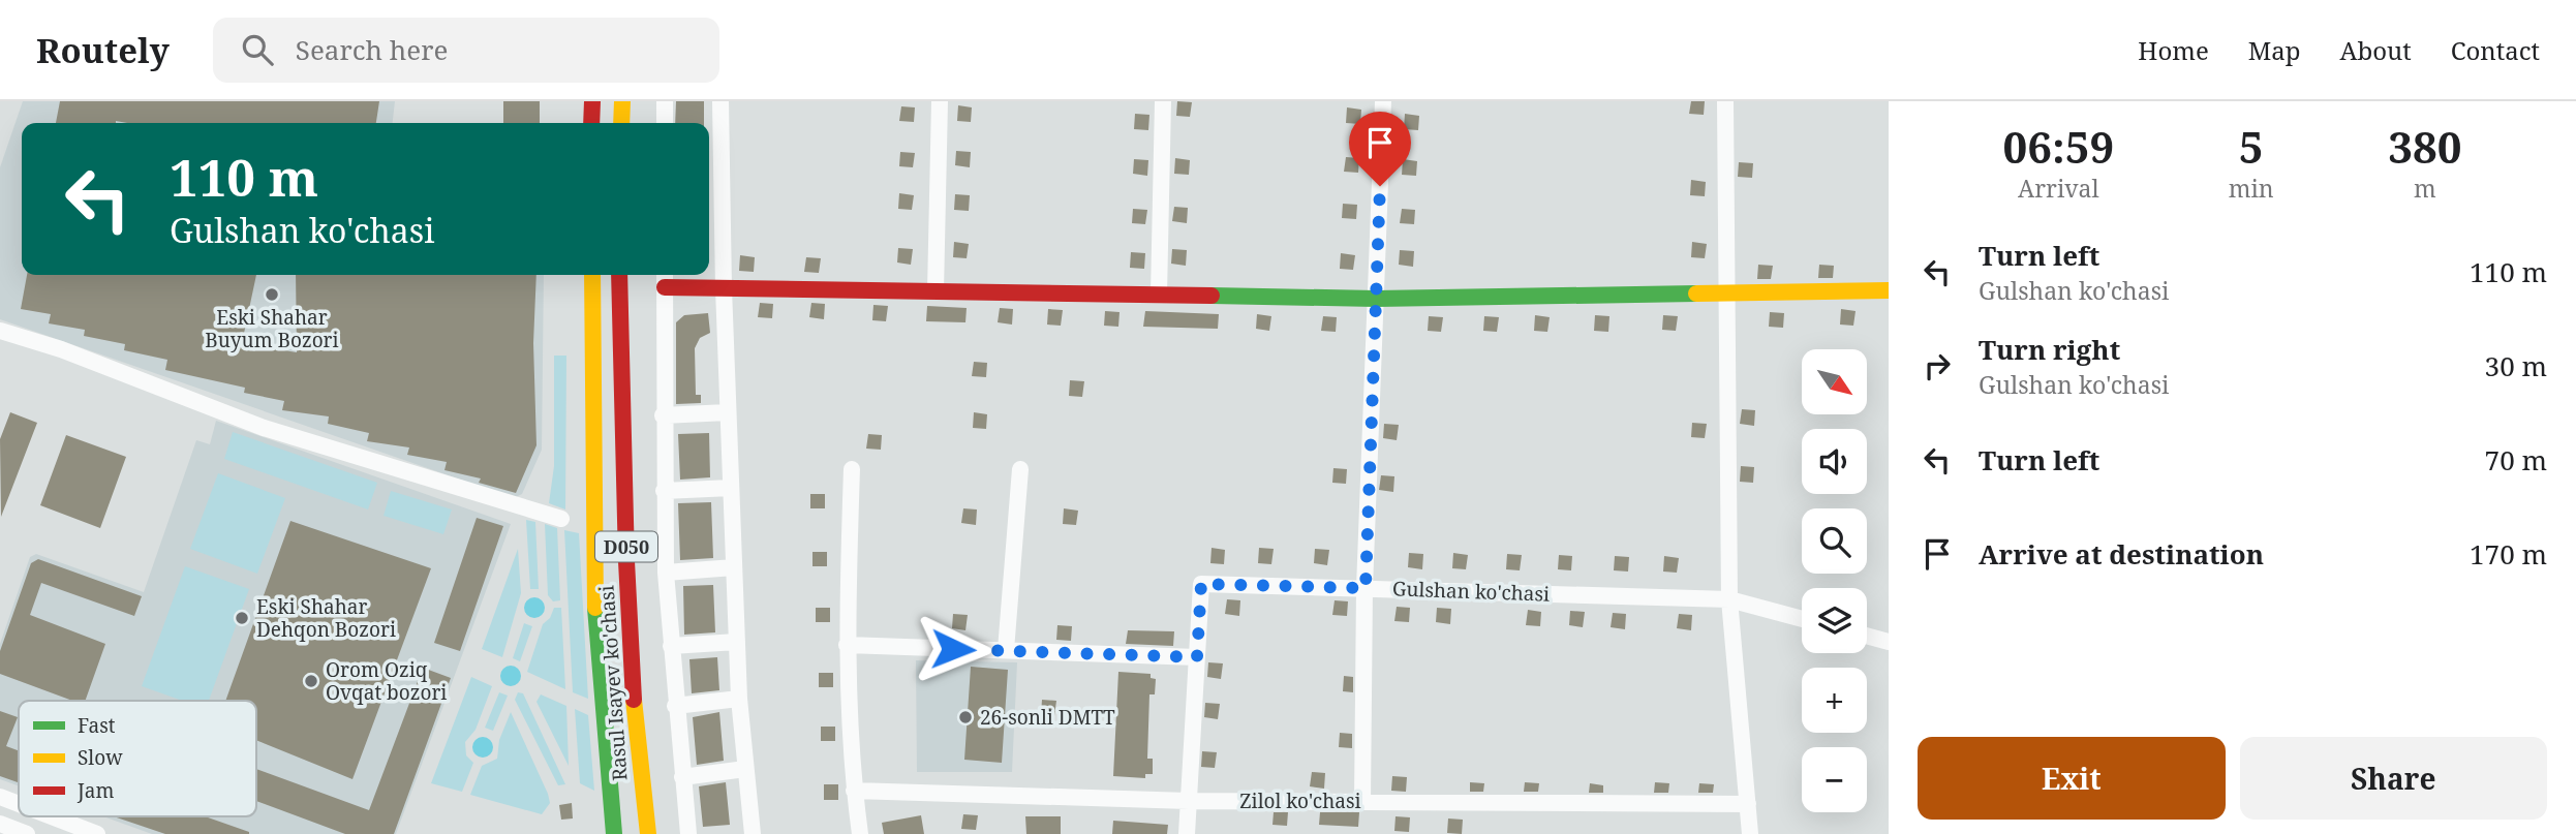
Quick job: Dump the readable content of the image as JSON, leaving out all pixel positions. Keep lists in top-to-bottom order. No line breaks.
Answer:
{"streets":{"street":["D050","Gulshan ko'chasi","Rasul Isayev ko'chasi","Zilol ko'chasi"]},"crossings":[["Gulshan ko'chasi","Zilol ko'chasi"]],"places":["Eski Shahar Buyum Bozori","Eski Shahar Dehqon Bozori","Orom Oziq Ovqat bozori","26-sonli DMTT"],"legend":["Fast","Slow","Jam"],"north":"bottom right","page":{"header":"Routely","search":"Search here","nav":["Home","Map","About","Contact"],"eta":["06:59","Arrival","5","min","380","m"],"turn":["110 m","Gulshan ko'chasi"],"list":[{"name":"Turn left","note":"Gulshan ko'chasi","value":"110 m"},{"name":"Turn right","note":"Gulshan ko'chasi","value":"30 m"},{"name":"Turn left","value":"70 m"},{"name":"Arrive at destination","value":"170 m"}],"map_buttons":["+","−"],"buttons":["Exit","Share"]}}
